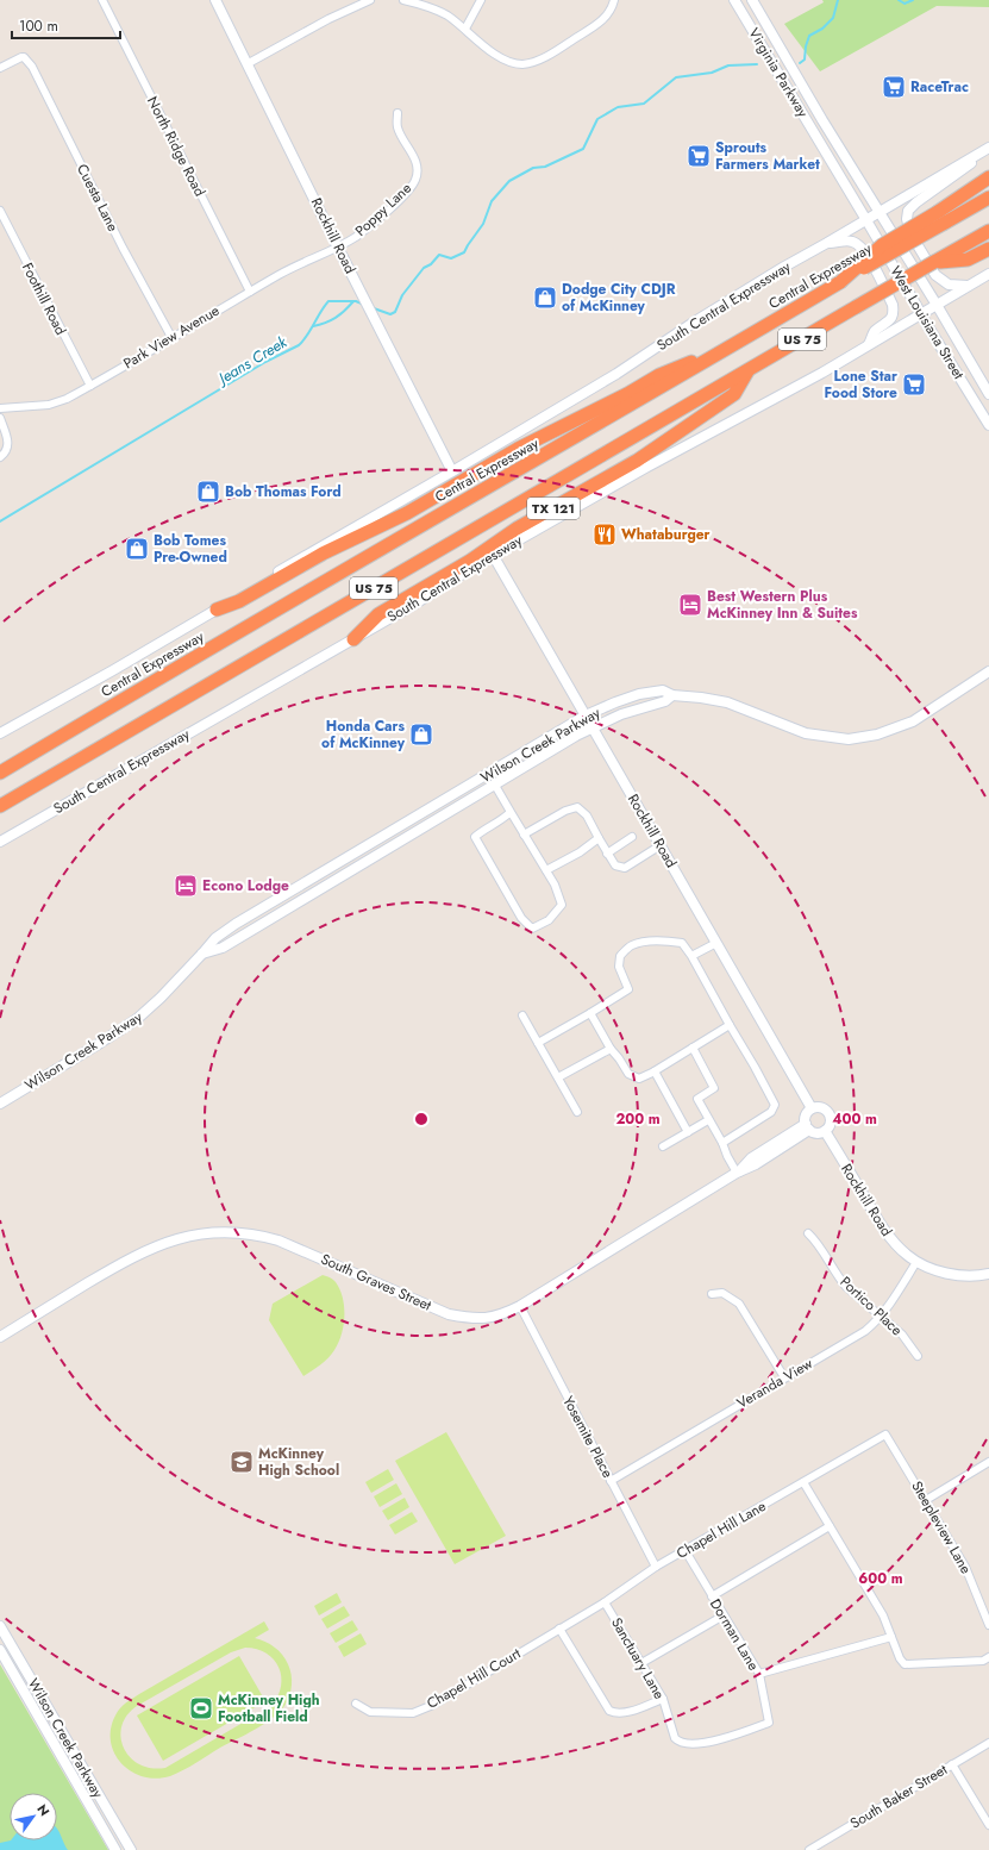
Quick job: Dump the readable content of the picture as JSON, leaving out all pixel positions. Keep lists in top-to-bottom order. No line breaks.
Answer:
{"streets":{"highway":["Central Expressway","US 75","TX 121"],"main road":["Virginia Parkway","Rockhill Road","South Central Expressway","West Louisiana Street","Wilson Creek Parkway","South Graves Street"],"street":["North Ridge Road","Cuesta Lane","Poppy Lane","Foothill Road","Park View Avenue","Portico Place","Veranda View","Yosemite Place","Steepleview Lane","Chapel Hill Lane","Dorman Lane","Sanctuary Lane","Chapel Hill Court","South Baker Street"]},"crossings":[["Virginia Parkway","South Central Expressway"],["Virginia Parkway","West Louisiana Street"],["North Ridge Road","Park View Avenue"],["Cuesta Lane","Park View Avenue"],["Poppy Lane","Rockhill Road"],["Poppy Lane","Park View Avenue"],["Rockhill Road","South Central Expressway"],["Rockhill Road","Park View Avenue"],["Rockhill Road","Wilson Creek Parkway"],["Rockhill Road","South Graves Street"],["Rockhill Road","Veranda View"],["Foothill Road","Park View Avenue"],["South Central Expressway","West Louisiana Street"],["South Central Expressway","TX 121"],["US 75","TX 121"],["South Graves Street","Yosemite Place"],["Portico Place","Veranda View"],["Veranda View","Yosemite Place"],["Yosemite Place","Chapel Hill Lane"],["Steepleview Lane","Chapel Hill Lane"],["Chapel Hill Lane","Dorman Lane"],["Chapel Hill Lane","Sanctuary Lane"],["Chapel Hill Lane","Chapel Hill Court"],["Dorman Lane","Sanctuary Lane"]],"water":["Jeans Creek"],"places":{"supermarket":["RaceTrac","Sprouts Farmers Market","Lone Star Food Store"],"shop":["Dodge City CDJR of McKinney","Bob Thomas Ford","Bob Tomes Pre-Owned","Honda Cars of McKinney"],"restaurant":["Whataburger"],"hotel":["Best Western Plus McKinney Inn & Suites","Econo Lodge"],"school or university":["McKinney High School"],"sports":["McKinney High Football Field"]},"scale_bar":"100 m","north":"top right","rings":["200 m","400 m","600 m"]}
